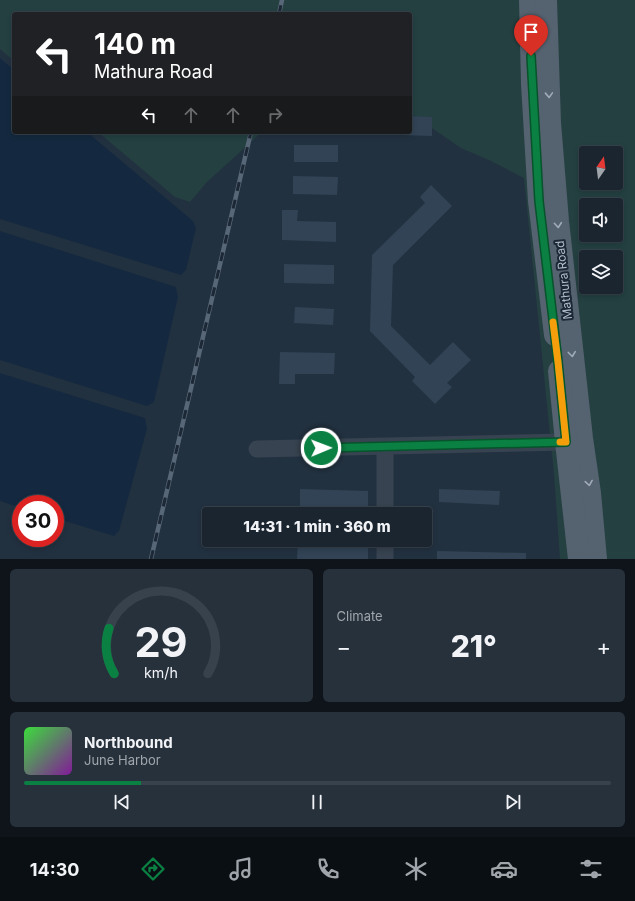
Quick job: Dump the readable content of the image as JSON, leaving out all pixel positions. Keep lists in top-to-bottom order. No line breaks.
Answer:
{"streets":{"main road":["Mathura Road"]},"north":"top","page":{"turn":["140 m","Mathura Road"],"limit":"30","trip":"14:31 · 1 min · 360 m","tile":"Climate","heat":["−","21°","+"],"song":["Northbound","June Harbor"],"tabs":"14:30","gauge":["29","km/h"]}}
